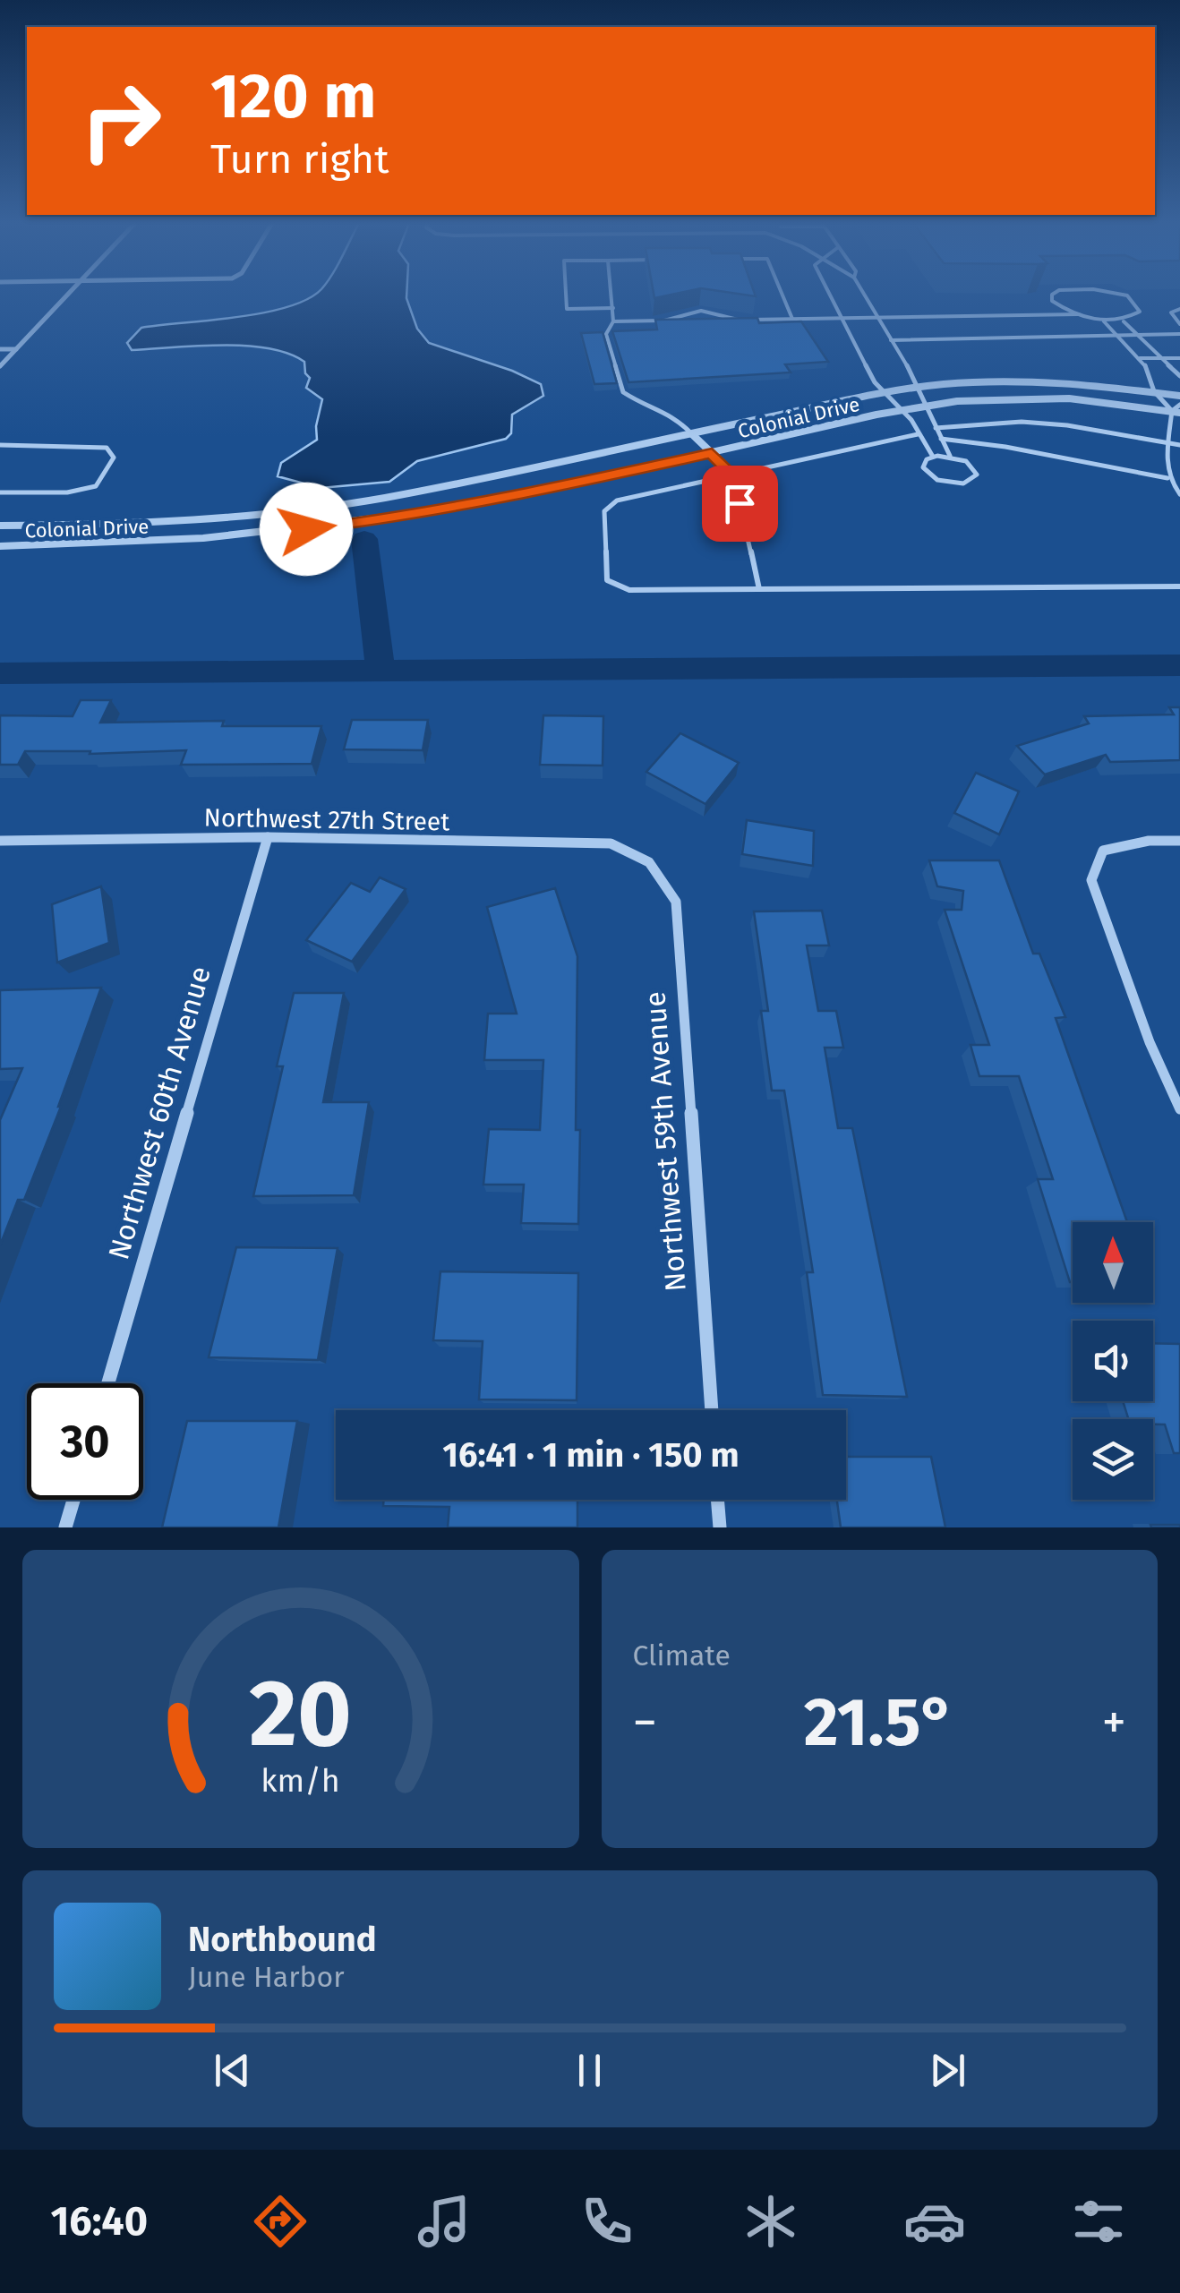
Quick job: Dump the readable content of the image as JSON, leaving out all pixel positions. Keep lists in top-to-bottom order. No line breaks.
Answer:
{"streets":{"street":["Colonial Drive","Northwest 27th Street","Northwest 60th Avenue","Northwest 59th Avenue"]},"crossings":[["Northwest 27th Street","Northwest 60th Avenue"],["Northwest 27th Street","Northwest 59th Avenue"]],"north":"top","page":{"turn":["120 m","Turn right"],"limit":"30","trip":"16:41 · 1 min · 150 m","tile":"Climate","heat":["−","21.5°","+"],"song":["Northbound","June Harbor"],"tabs":"16:40","gauge":["20","km/h"]}}
